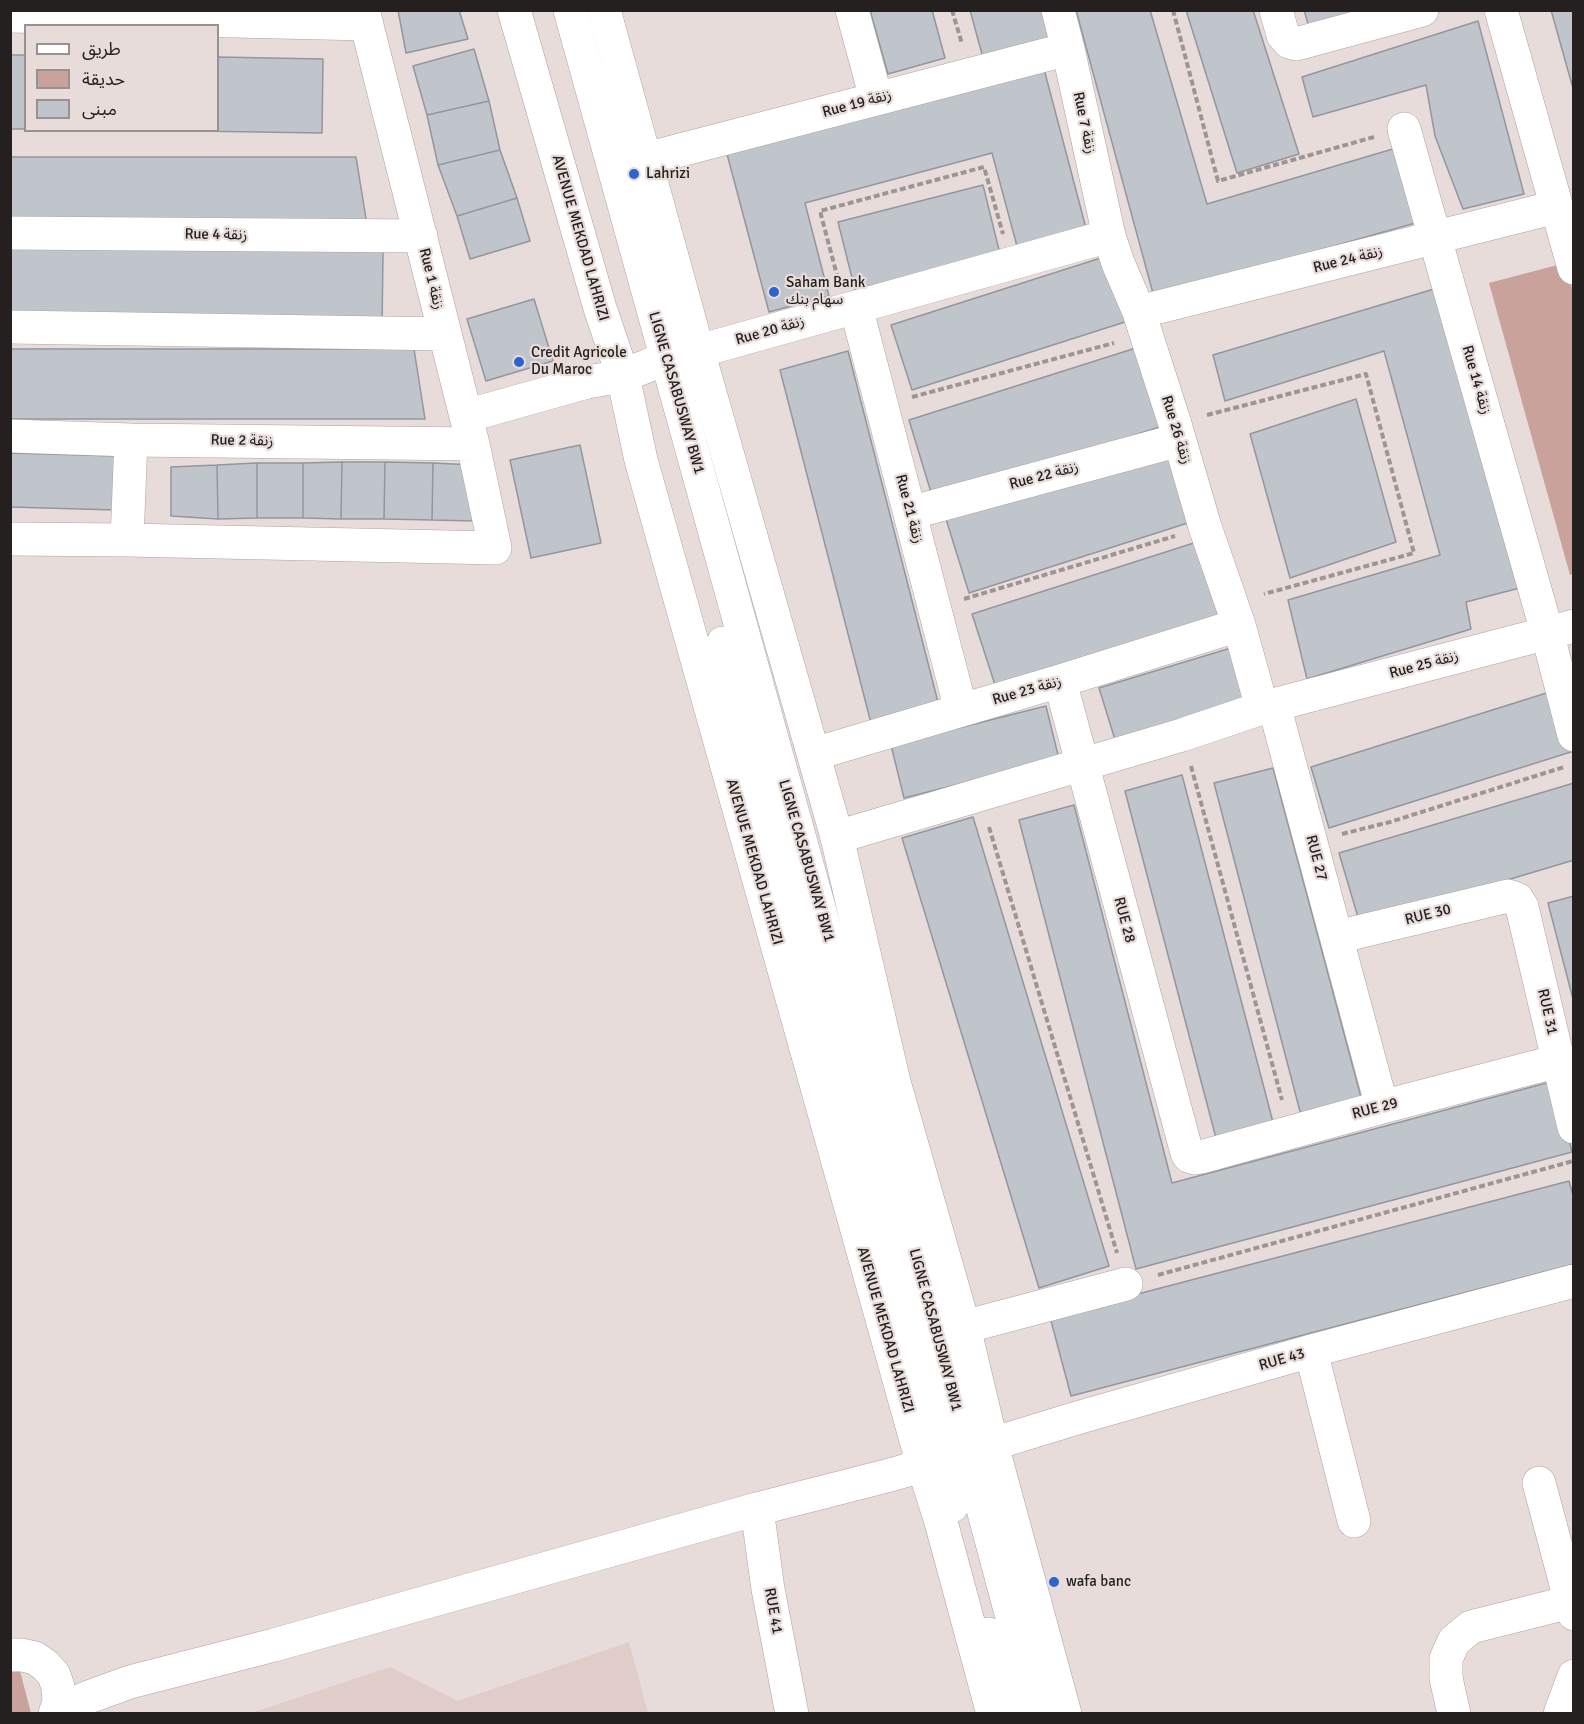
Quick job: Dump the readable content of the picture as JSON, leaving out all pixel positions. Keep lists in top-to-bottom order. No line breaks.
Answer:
{"streets":{"street":["Rue 19 زنقة","Rue 7 زنقة","Rue 4 زنقة","AVENUE MEKDAD LAHRIZI","Rue 24 زنقة","Rue 1 زنقة","Rue 20 زنقة","Rue 14 زنقة","LIGNE CASABUSWAY BW1","Rue 26 زنقة","Rue 2 زنقة","Rue 22 زنقة","Rue 21 زنقة","Rue 25 زنقة","Rue 23 زنقة","RUE 27","RUE 30","RUE 28","RUE 31","RUE 29","RUE 43","RUE 41"]},"crossings":[["Rue 19 زنقة","Rue 7 زنقة"],["Rue 19 زنقة","AVENUE MEKDAD LAHRIZI"],["Rue 7 زنقة","Rue 20 زنقة"],["Rue 7 زنقة","Rue 26 زنقة"],["Rue 4 زنقة","Rue 1 زنقة"],["AVENUE MEKDAD LAHRIZI","Rue 20 زنقة"],["AVENUE MEKDAD LAHRIZI","LIGNE CASABUSWAY BW1"],["AVENUE MEKDAD LAHRIZI","Rue 25 زنقة"],["AVENUE MEKDAD LAHRIZI","Rue 23 زنقة"],["AVENUE MEKDAD LAHRIZI","RUE 43"],["Rue 24 زنقة","Rue 14 زنقة"],["Rue 24 زنقة","Rue 26 زنقة"],["Rue 1 زنقة","Rue 20 زنقة"],["Rue 1 زنقة","Rue 2 زنقة"],["Rue 20 زنقة","LIGNE CASABUSWAY BW1"],["Rue 20 زنقة","Rue 26 زنقة"],["Rue 20 زنقة","Rue 2 زنقة"],["Rue 20 زنقة","Rue 21 زنقة"],["Rue 14 زنقة","Rue 25 زنقة"],["LIGNE CASABUSWAY BW1","RUE 43"],["Rue 26 زنقة","Rue 22 زنقة"],["Rue 26 زنقة","Rue 23 زنقة"],["Rue 26 زنقة","RUE 27"],["Rue 22 زنقة","Rue 21 زنقة"],["Rue 21 زنقة","Rue 23 زنقة"],["Rue 25 زنقة","RUE 27"],["Rue 25 زنقة","RUE 28"],["Rue 23 زنقة","RUE 27"],["Rue 23 زنقة","RUE 28"],["RUE 27","RUE 30"],["RUE 27","RUE 29"],["RUE 30","RUE 31"],["RUE 28","RUE 29"],["RUE 31","RUE 29"],["RUE 43","RUE 41"]],"places":["Lahrizi","Saham Bank سهام بنك","Credit Agricole Du Maroc","wafa banc"],"legend":["طريق","حديقة","مبنى"]}
